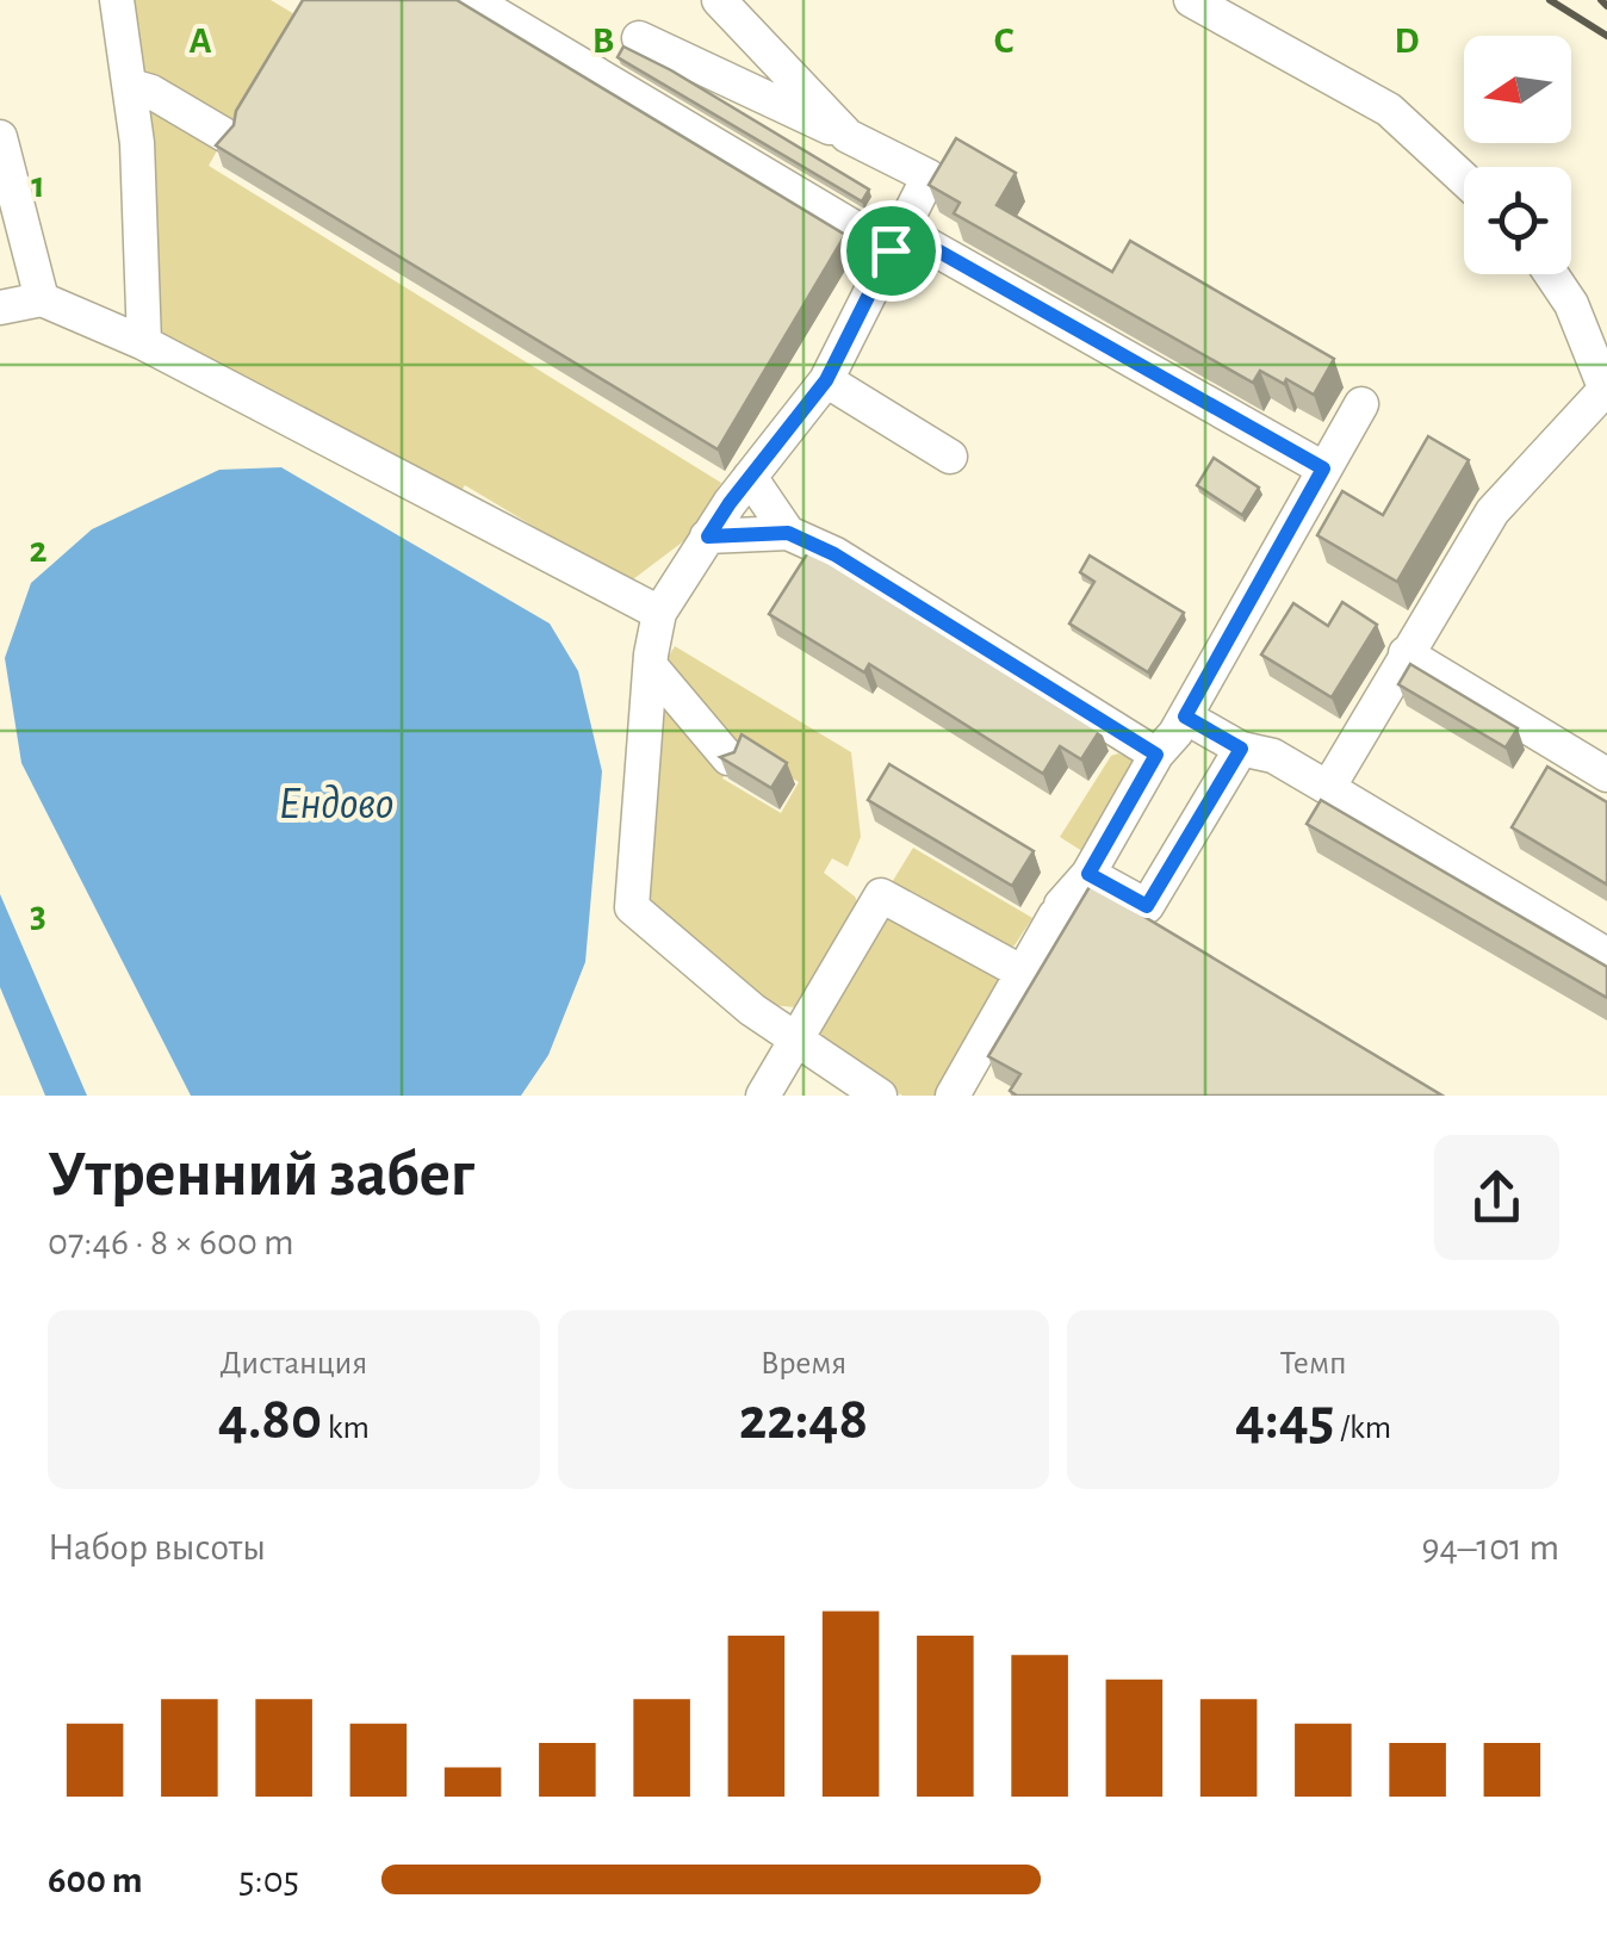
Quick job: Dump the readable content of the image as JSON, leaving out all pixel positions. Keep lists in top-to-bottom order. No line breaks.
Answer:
{"water":["Ендово"],"north":"left","page":{"heading":["Утренний забег","07:46 · 8 × 600 m"],"stats":[["Дистанция","4.80 km"],["Время","22:48"],["Темп","4:45 /km"]],"chart":["Набор высоты","94–101 m"],"list":[{"name":"600 m","note":"5:05"}]},"grid":{"columns":["A","B","C","D"],"rows":["1","2","3"]}}
